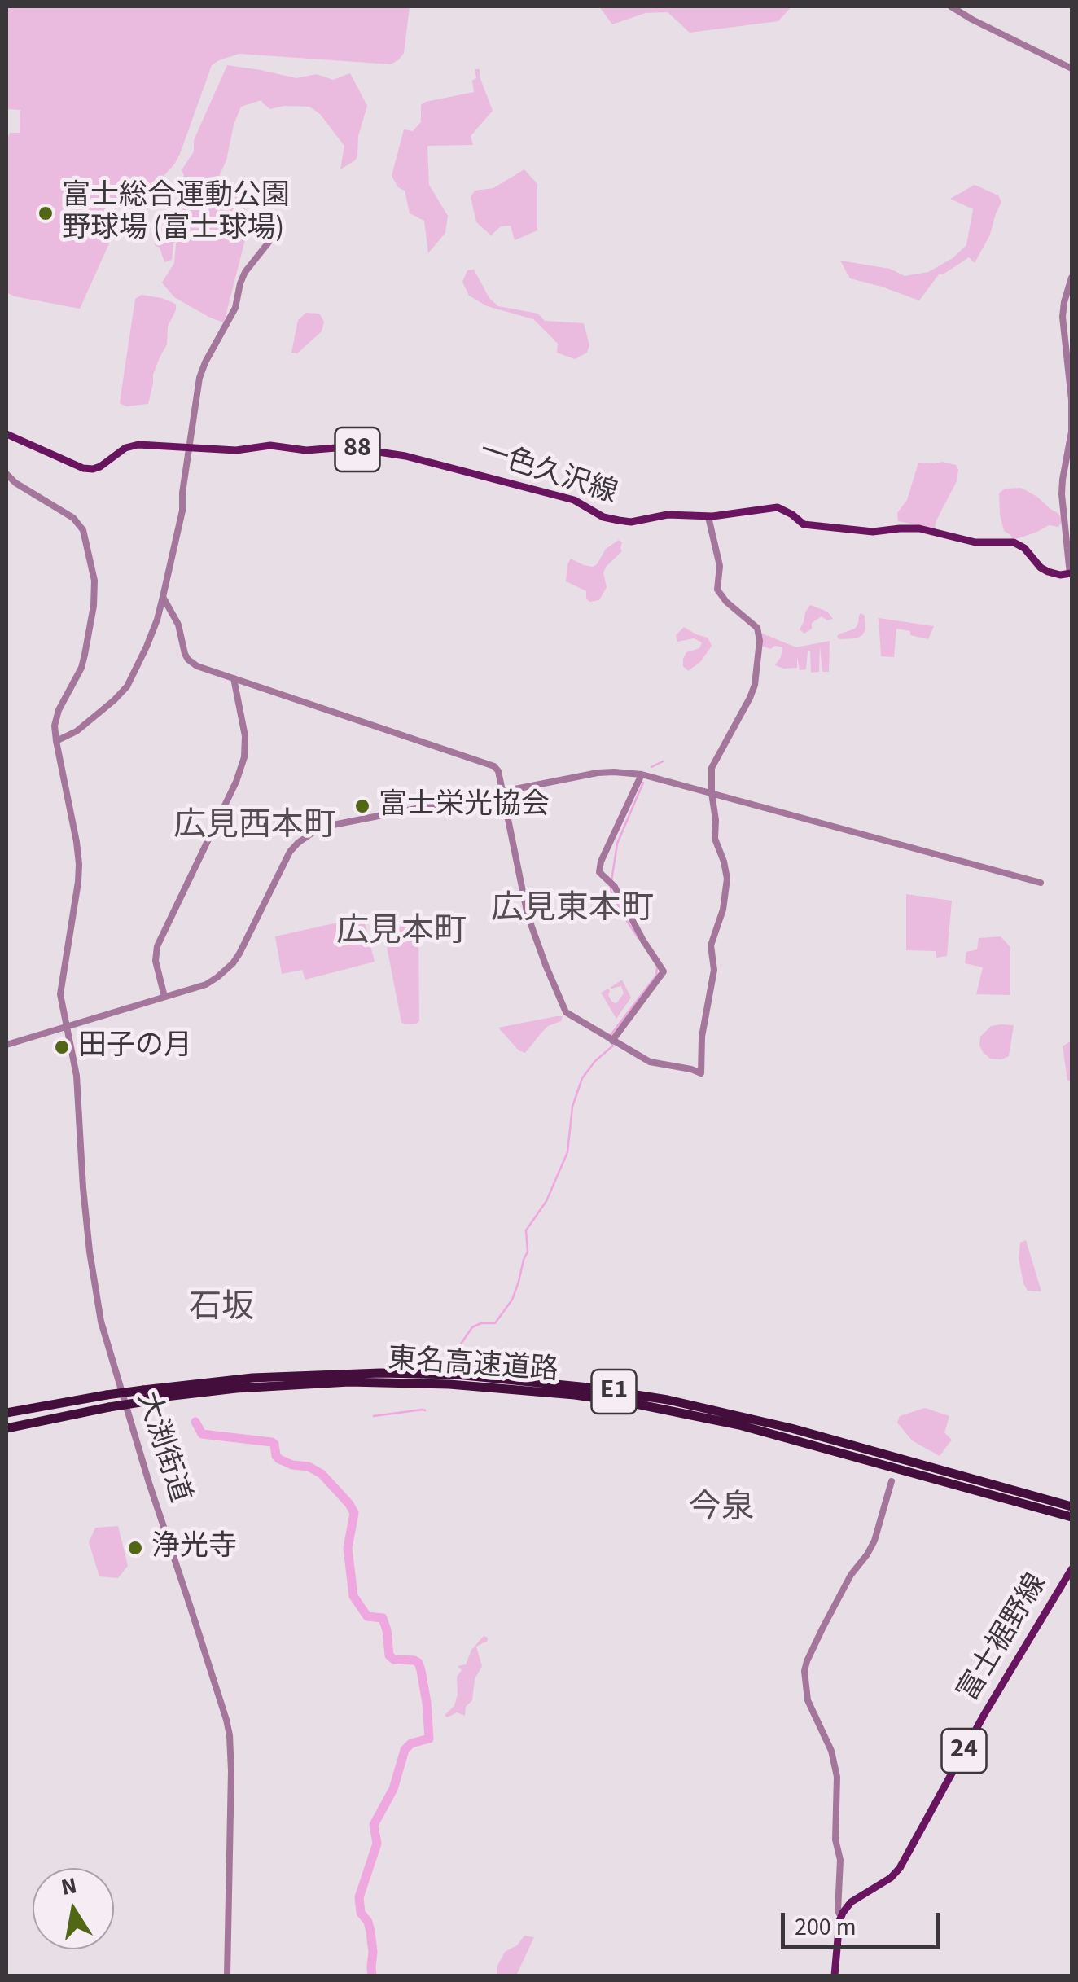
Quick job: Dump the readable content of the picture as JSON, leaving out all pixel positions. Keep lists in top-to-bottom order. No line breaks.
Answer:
{"streets":{"highway":["東名高速道路","E1"],"main road":["88","一色久沢線","富士裾野線","24"],"street":["大渕街道"]},"districts":["広見西本町","広見東本町","広見本町","石坂","今泉"],"places":["富士総合運動公園 野球場 (富士球場)","富士栄光協会","田子の月","浄光寺"],"scale_bar":"200 m","north":"top"}
